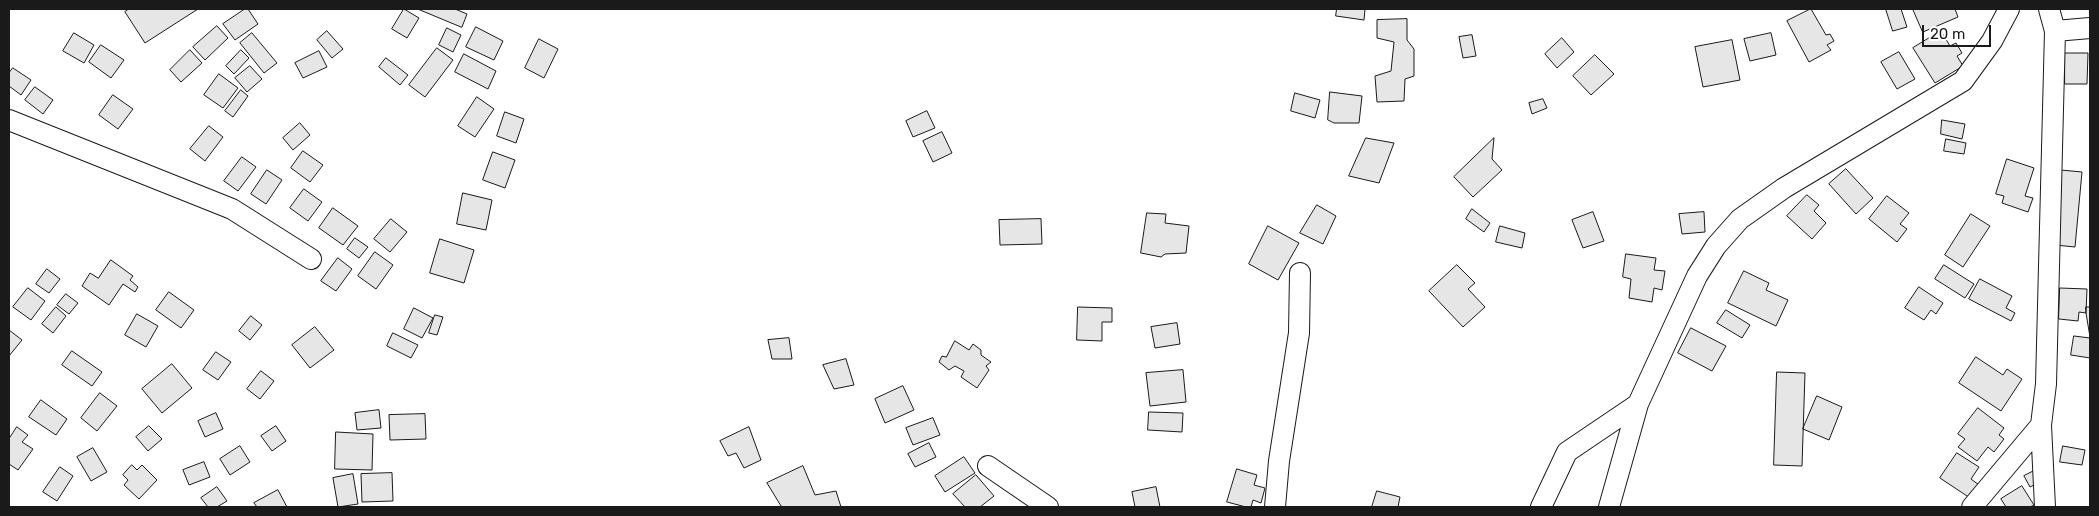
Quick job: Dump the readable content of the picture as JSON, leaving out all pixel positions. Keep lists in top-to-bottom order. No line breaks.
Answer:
{"scale_bar":"20 m"}
